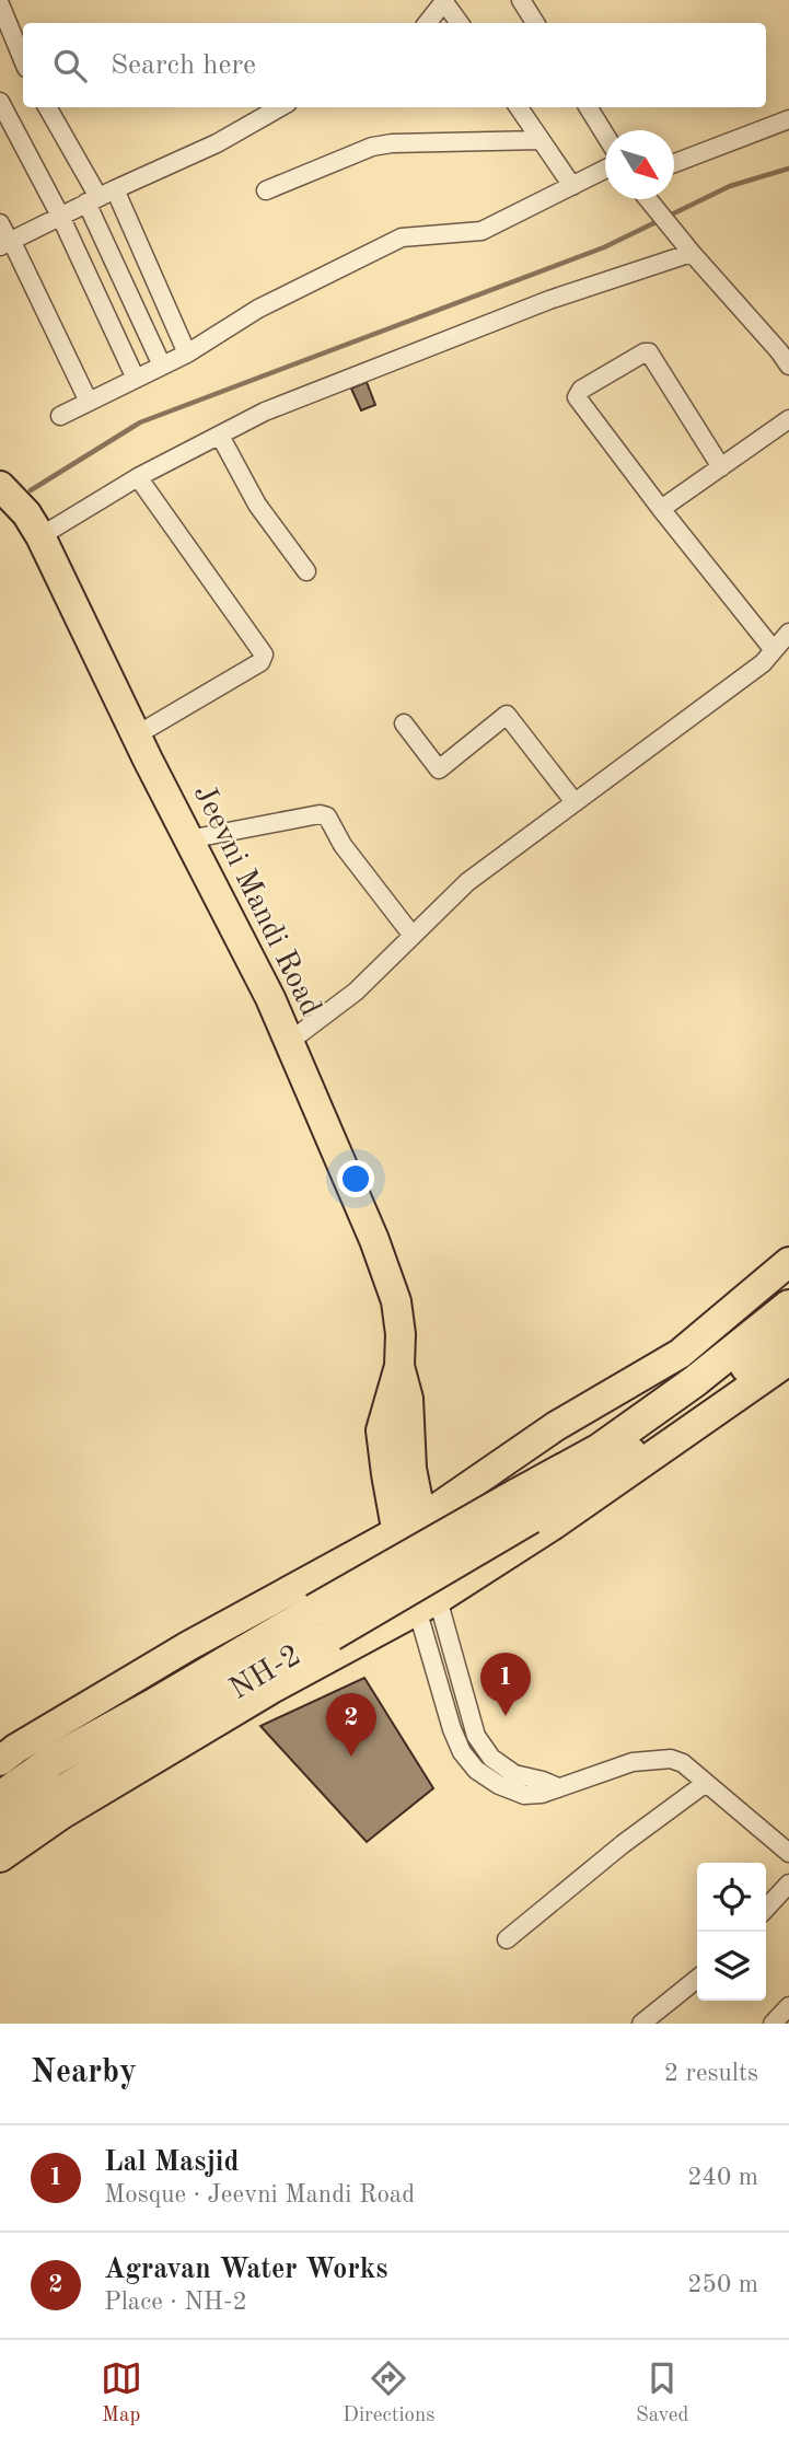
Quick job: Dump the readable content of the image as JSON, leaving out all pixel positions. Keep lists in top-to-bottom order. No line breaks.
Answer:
{"streets":{"highway":["NH-2"],"main road":["Jeevni Mandi Road"]},"north":"bottom right","page":{"search":"Search here","pins":["1","2"],"heading":["Nearby","2 results"],"list":[{"mark":"1","name":"Lal Masjid","note":"Mosque · Jeevni Mandi Road","value":"240 m"},{"mark":"2","name":"Agravan Water Works","note":"Place · NH-2","value":"250 m"}],"nav":["Map","Directions","Saved"]}}
